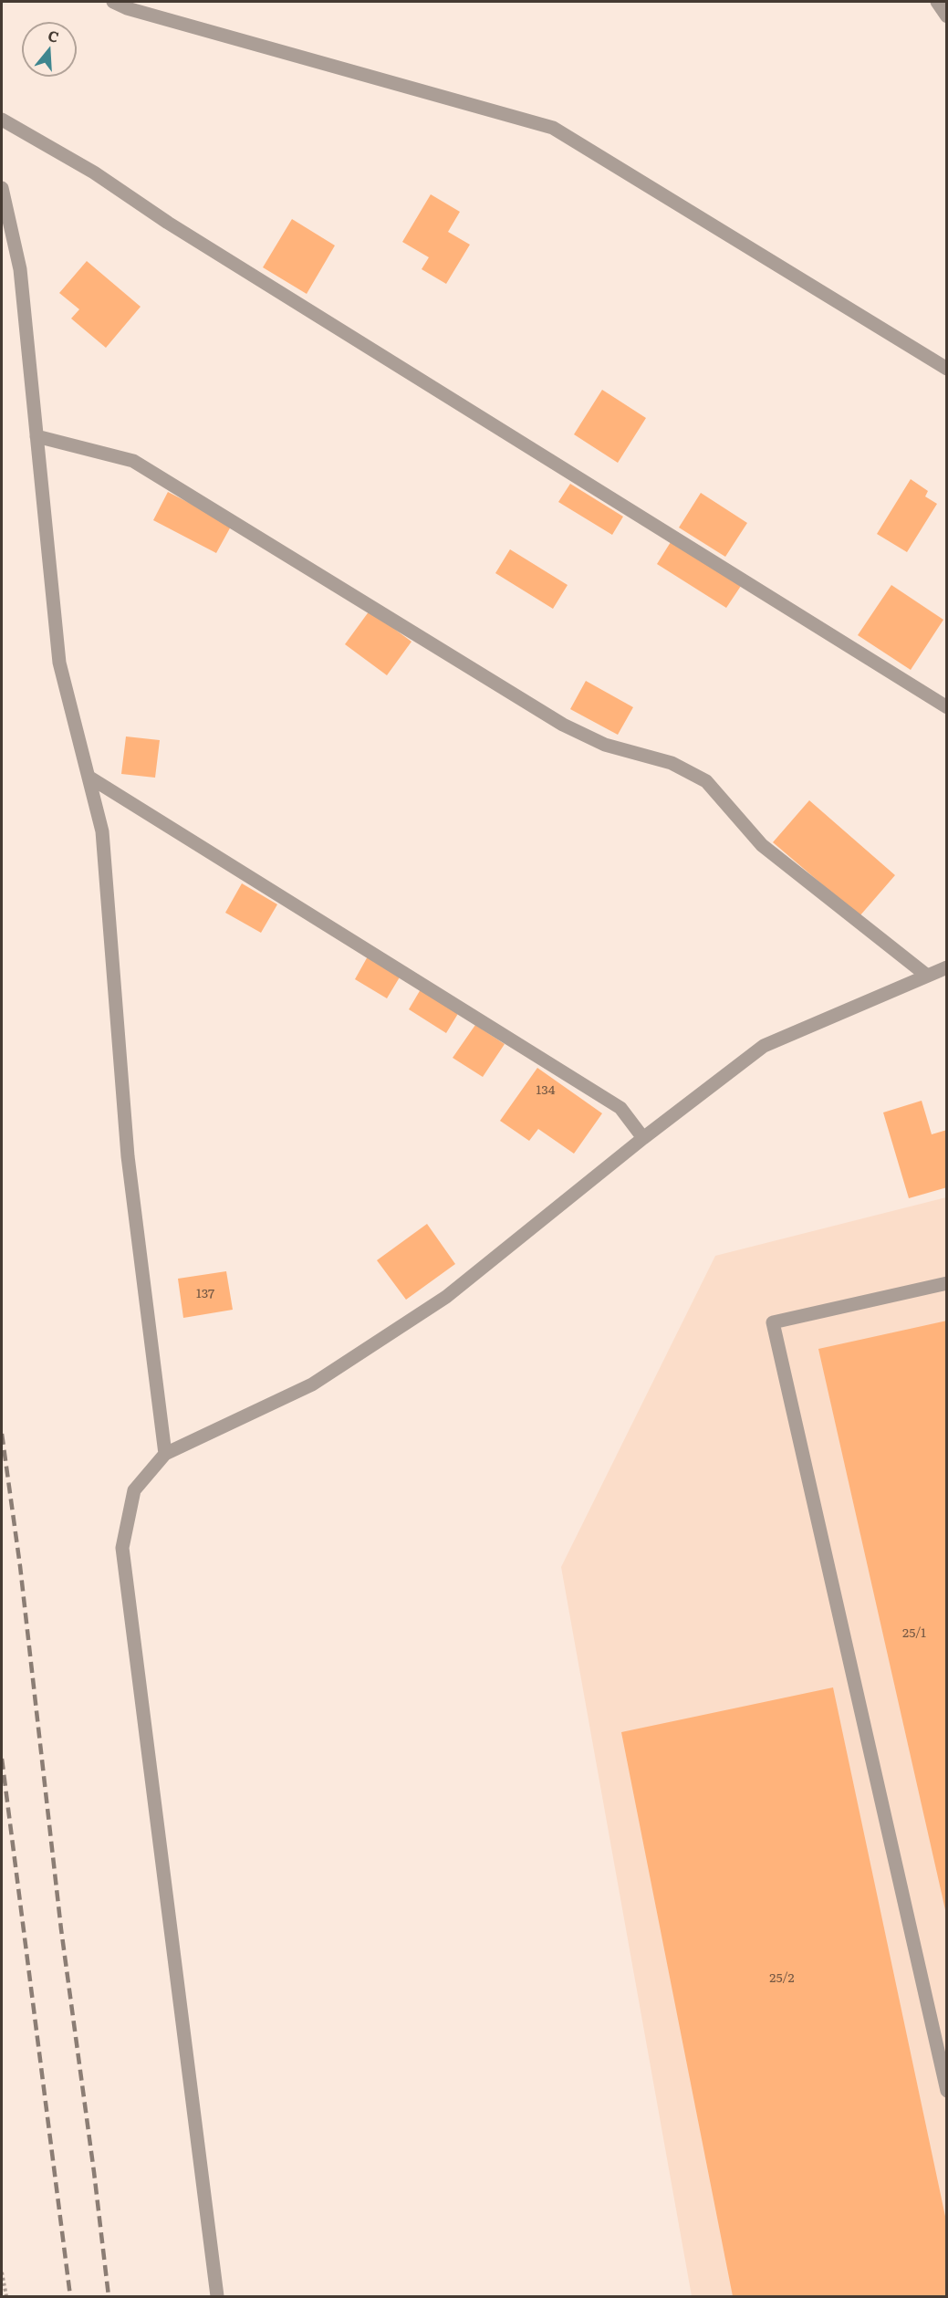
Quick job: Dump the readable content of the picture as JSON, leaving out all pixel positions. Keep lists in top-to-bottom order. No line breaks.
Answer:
{"house_numbers":["134","137","25/1","25/2"],"north":"top"}
